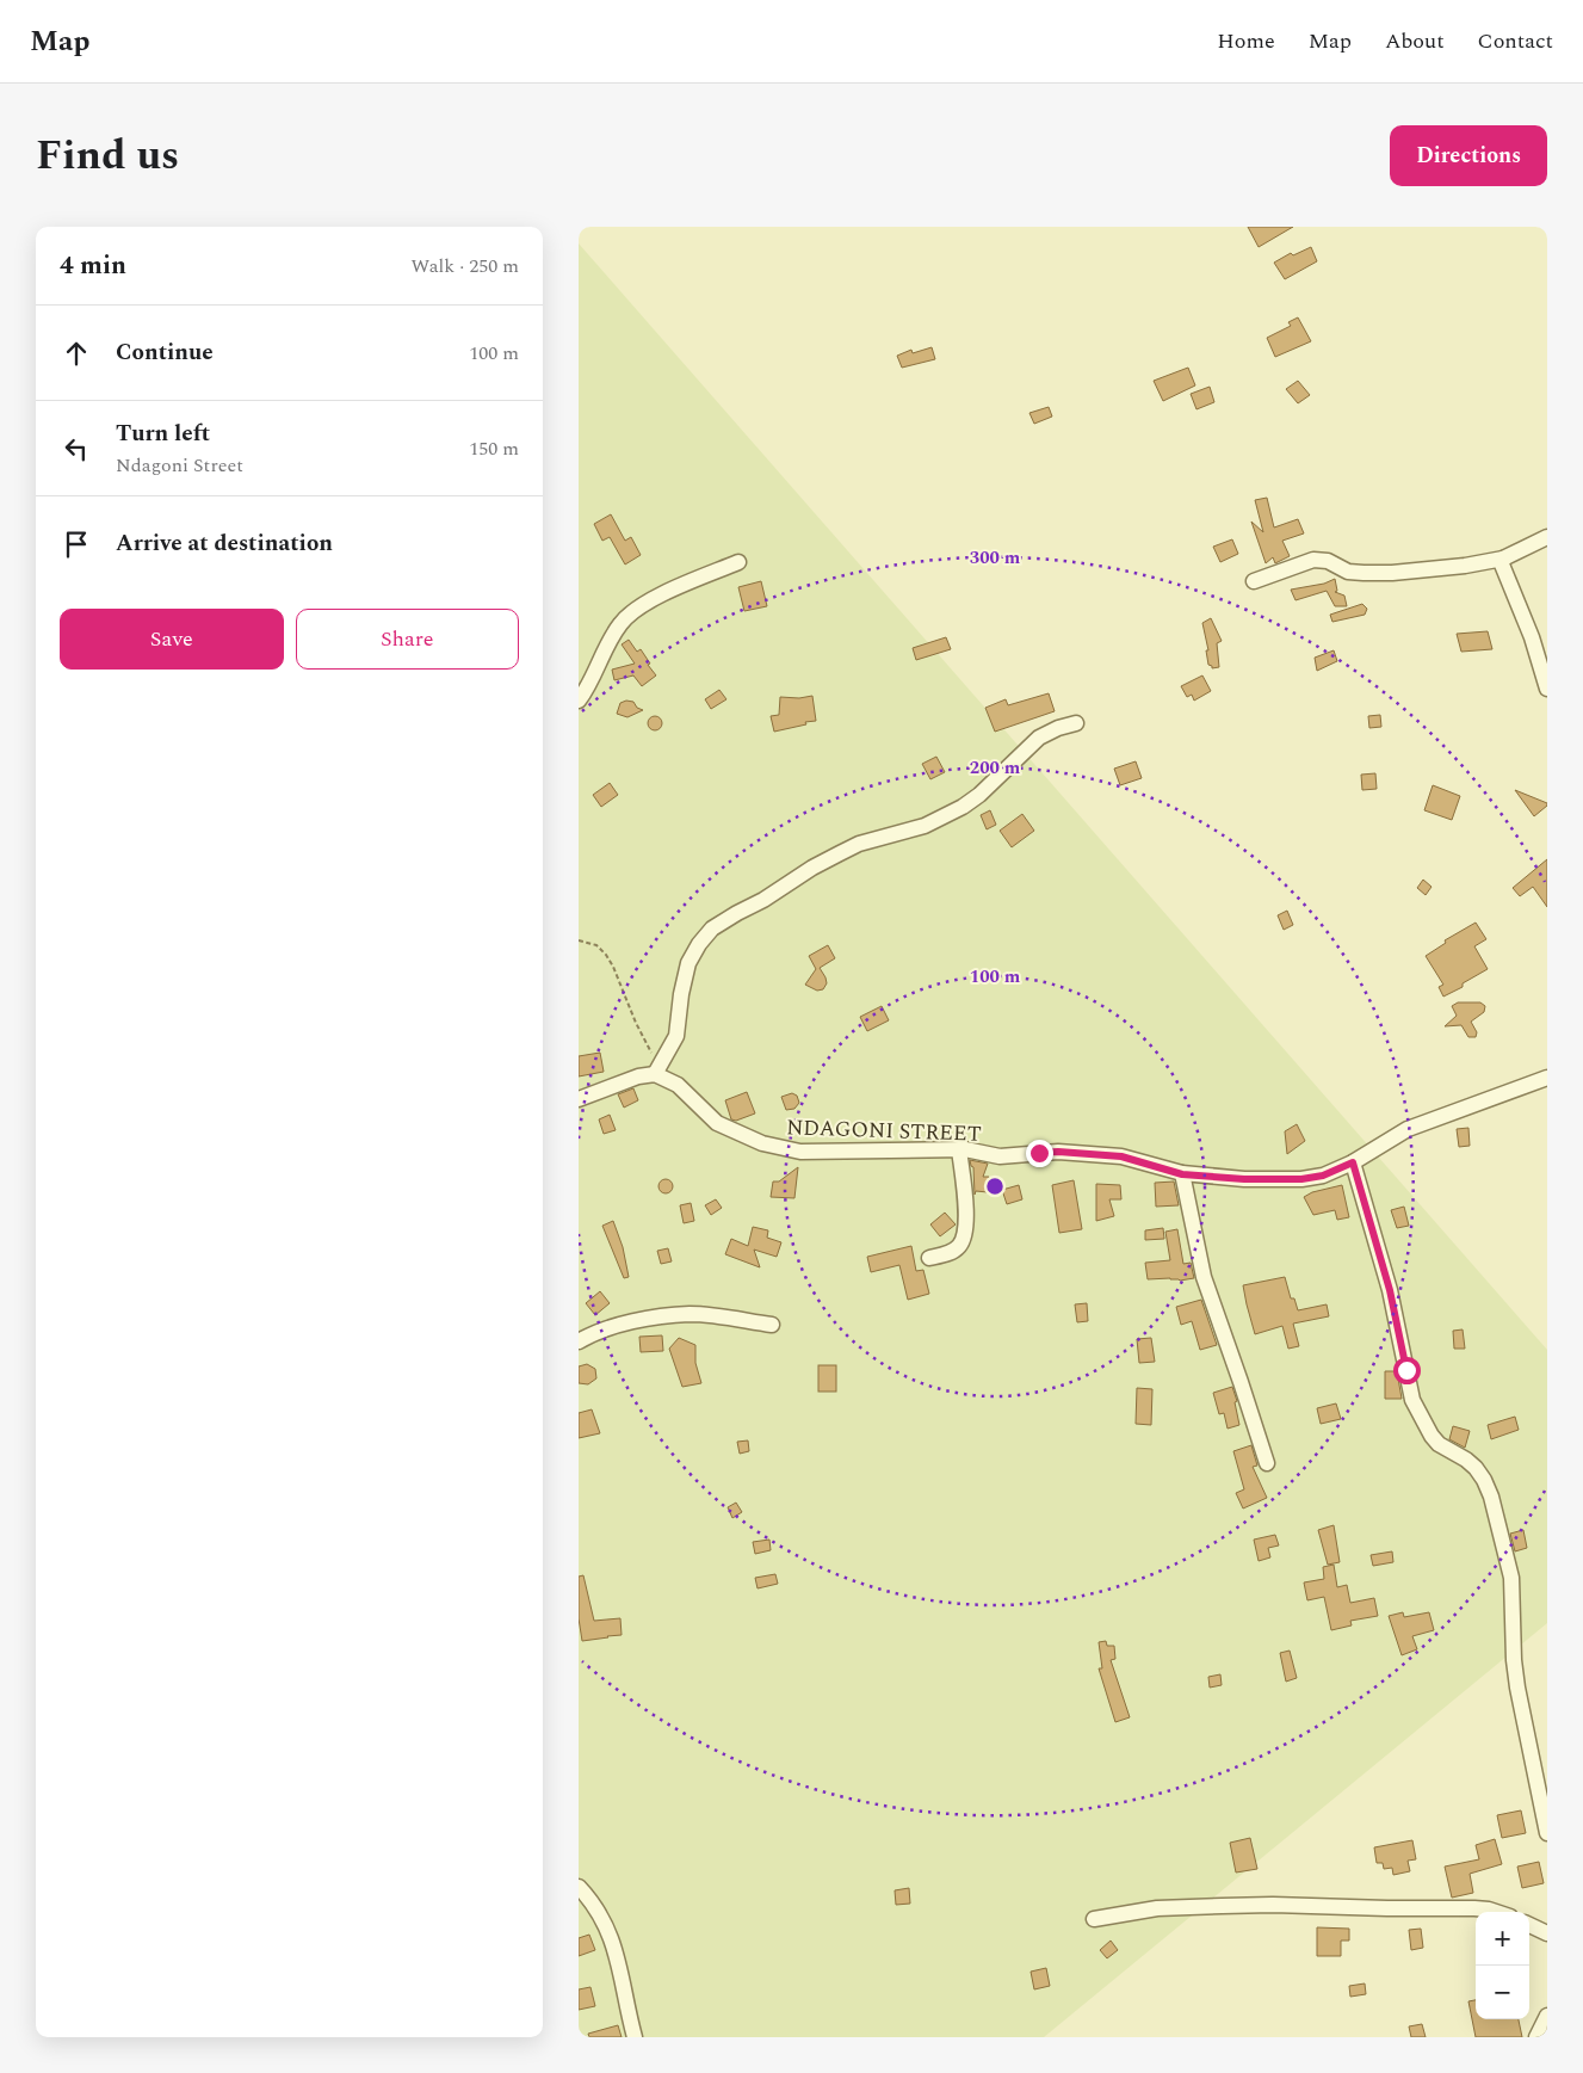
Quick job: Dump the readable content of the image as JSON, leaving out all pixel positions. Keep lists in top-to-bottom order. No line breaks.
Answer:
{"streets":{"street":["NDAGONI STREET"]},"page":{"header":"Map","nav":["Home","Map","About","Contact"],"title":"Find us","buttons":["Directions",["Save","Share"]],"heading":["4 min","Walk · 250 m"],"list":[["Continue","100 m"],["Turn left","Ndagoni Street","150 m"],"Arrive at destination"],"map_buttons":["+","−"]},"rings":["300 m","200 m","100 m"]}
